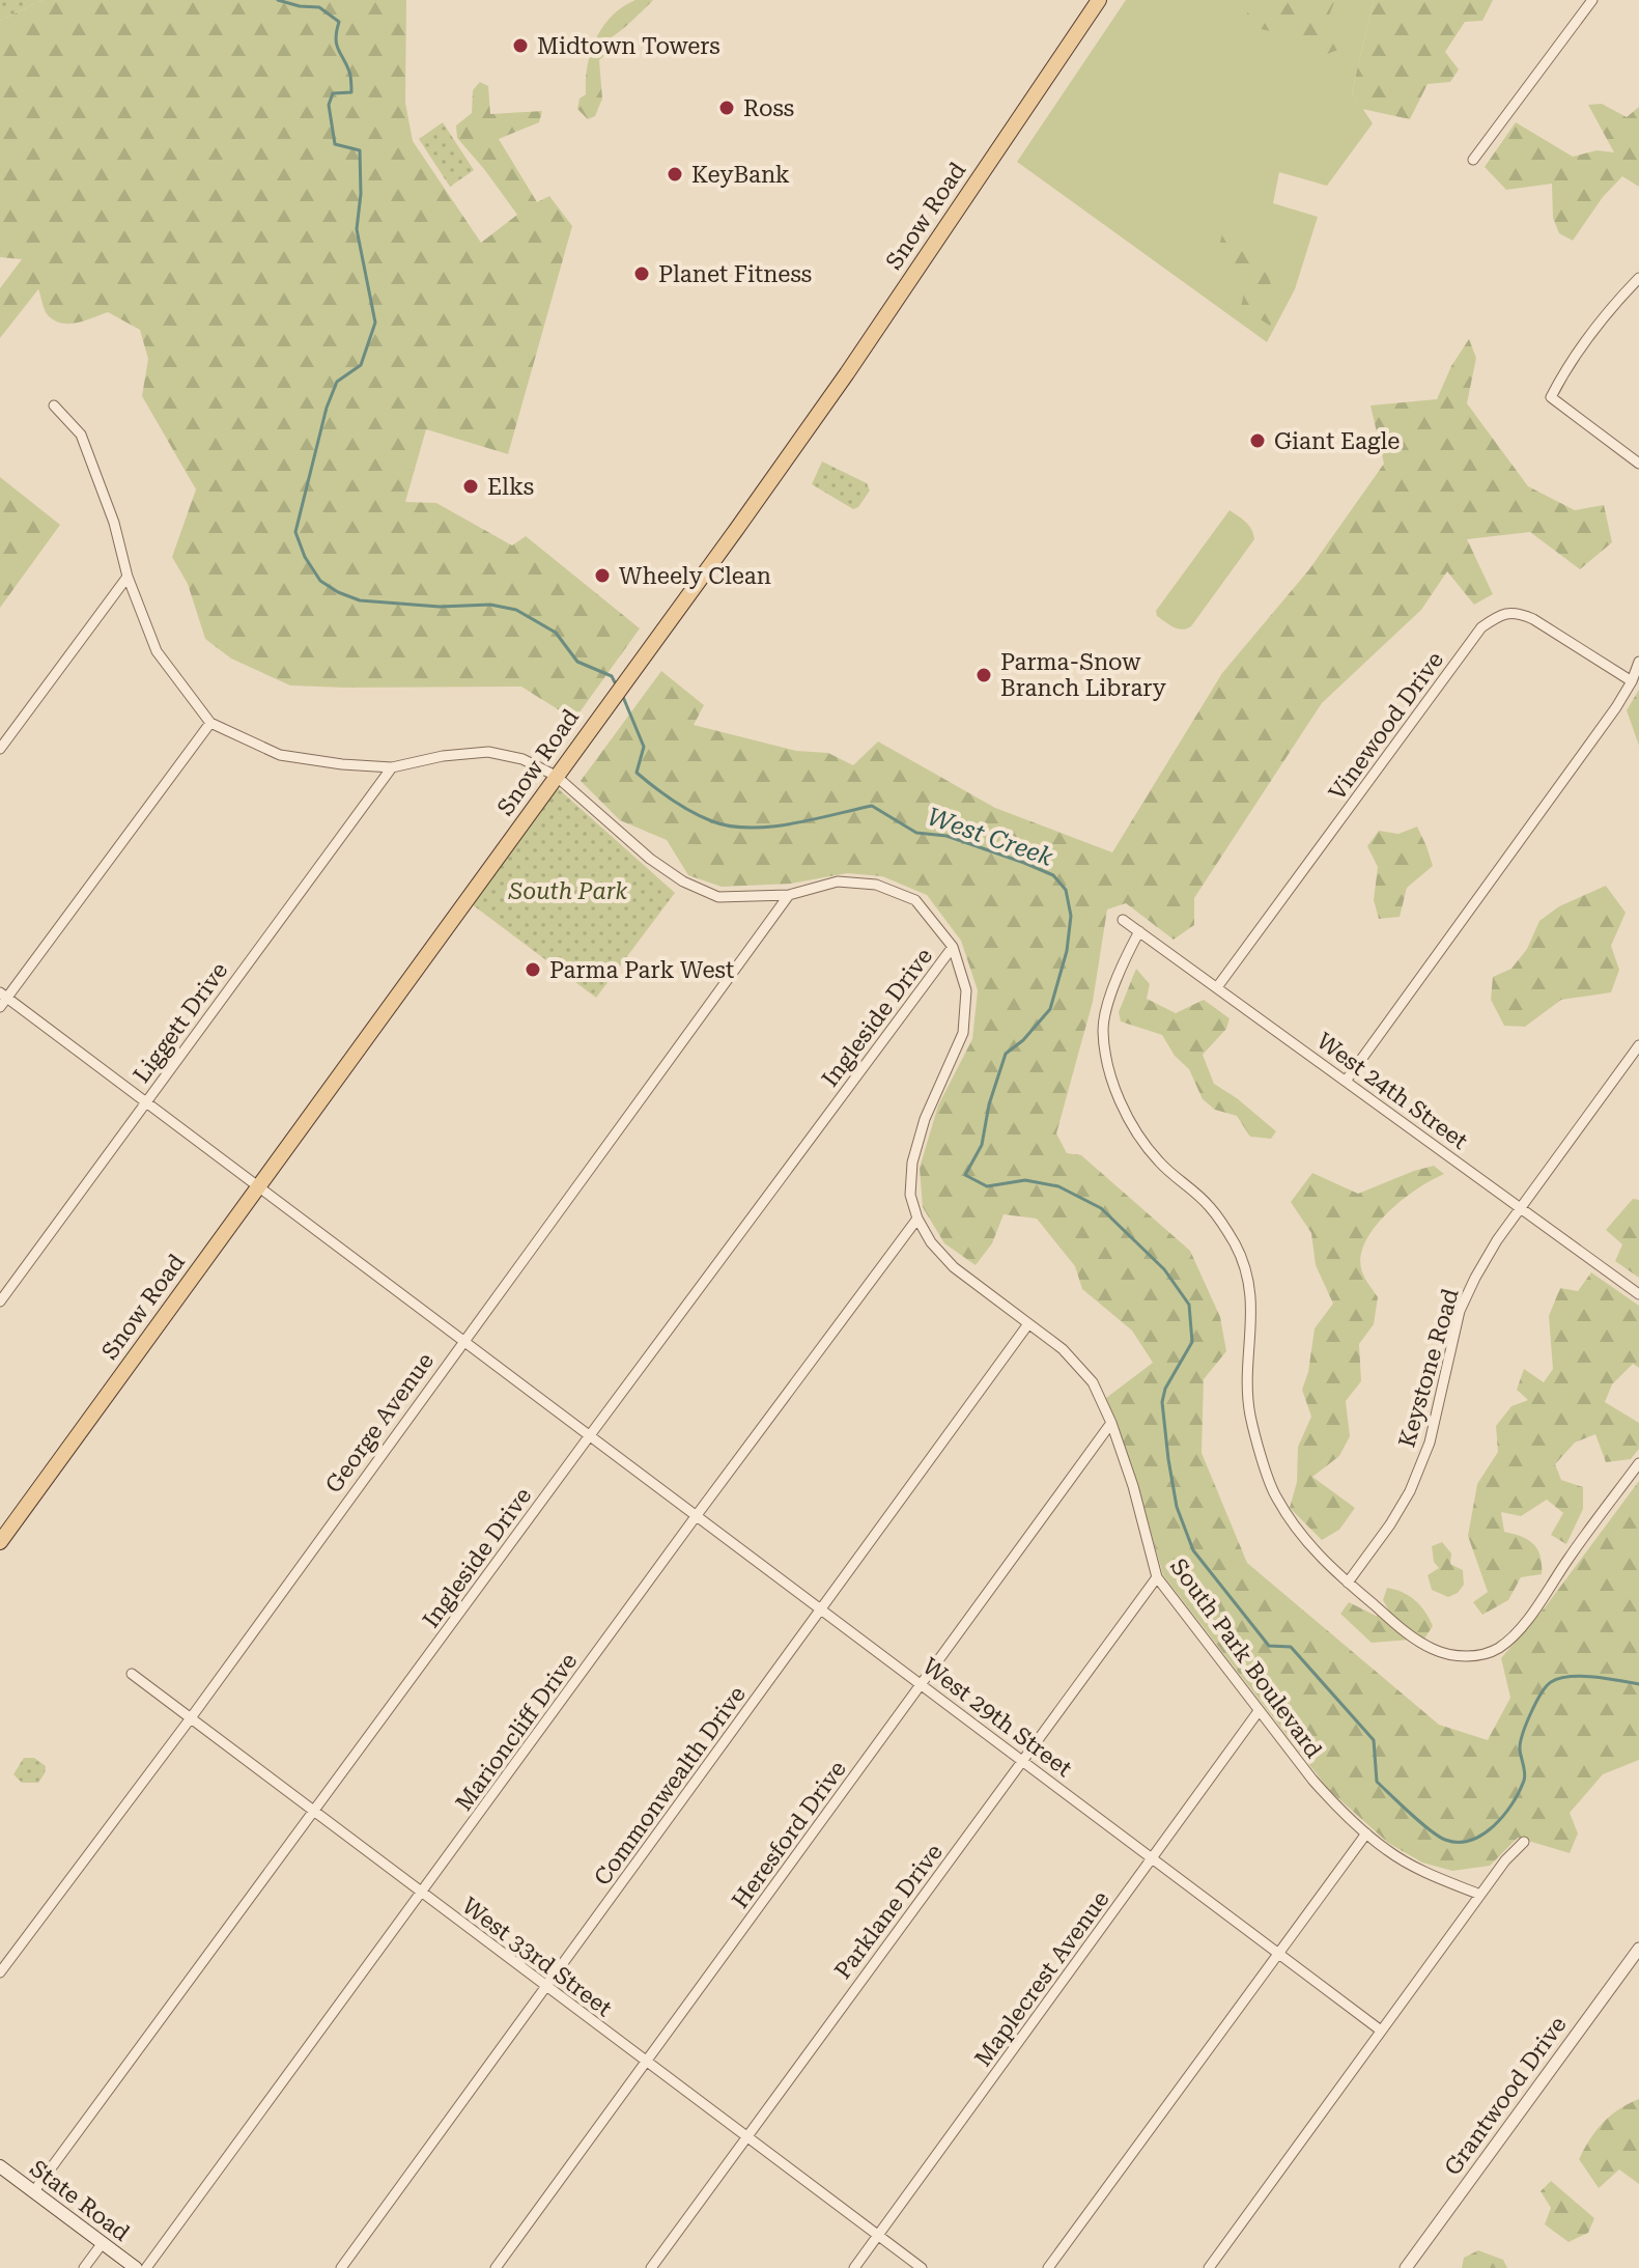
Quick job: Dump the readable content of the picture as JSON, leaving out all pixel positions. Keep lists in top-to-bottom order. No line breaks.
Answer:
{"streets":{"main road":["Snow Road","State Road"],"street":["Vinewood Drive","Ingleside Drive","Liggett Drive","West 24th Street","Keystone Road","George Avenue","South Park Boulevard","West 29th Street","Marioncliff Drive","Commonwealth Drive","Heresford Drive","Parklane Drive","West 33rd Street","Maplecrest Avenue","Grantwood Drive"]},"crossings":[["Snow Road","South Park Boulevard"],["Vinewood Drive","West 24th Street"],["Ingleside Drive","South Park Boulevard"],["Ingleside Drive","West 29th Street"],["Ingleside Drive","West 33rd Street"],["Ingleside Drive","State Road"],["Liggett Drive","South Park Boulevard"],["West 24th Street","Keystone Road"],["George Avenue","South Park Boulevard"],["George Avenue","West 29th Street"],["George Avenue","West 33rd Street"],["South Park Boulevard","Marioncliff Drive"],["South Park Boulevard","Commonwealth Drive"],["South Park Boulevard","Heresford Drive"],["South Park Boulevard","Parklane Drive"],["South Park Boulevard","Maplecrest Avenue"],["West 29th Street","Marioncliff Drive"],["West 29th Street","Commonwealth Drive"],["West 29th Street","Heresford Drive"],["West 29th Street","Parklane Drive"],["West 29th Street","Maplecrest Avenue"],["Marioncliff Drive","West 33rd Street"],["Commonwealth Drive","West 33rd Street"],["Heresford Drive","West 33rd Street"],["Parklane Drive","West 33rd Street"],["West 33rd Street","Maplecrest Avenue"]],"water":["West Creek"],"parks":["South Park"],"places":["Midtown Towers","Ross","KeyBank","Planet Fitness","Giant Eagle","Elks","Wheely Clean","Parma-Snow Branch Library","Parma Park West"]}
